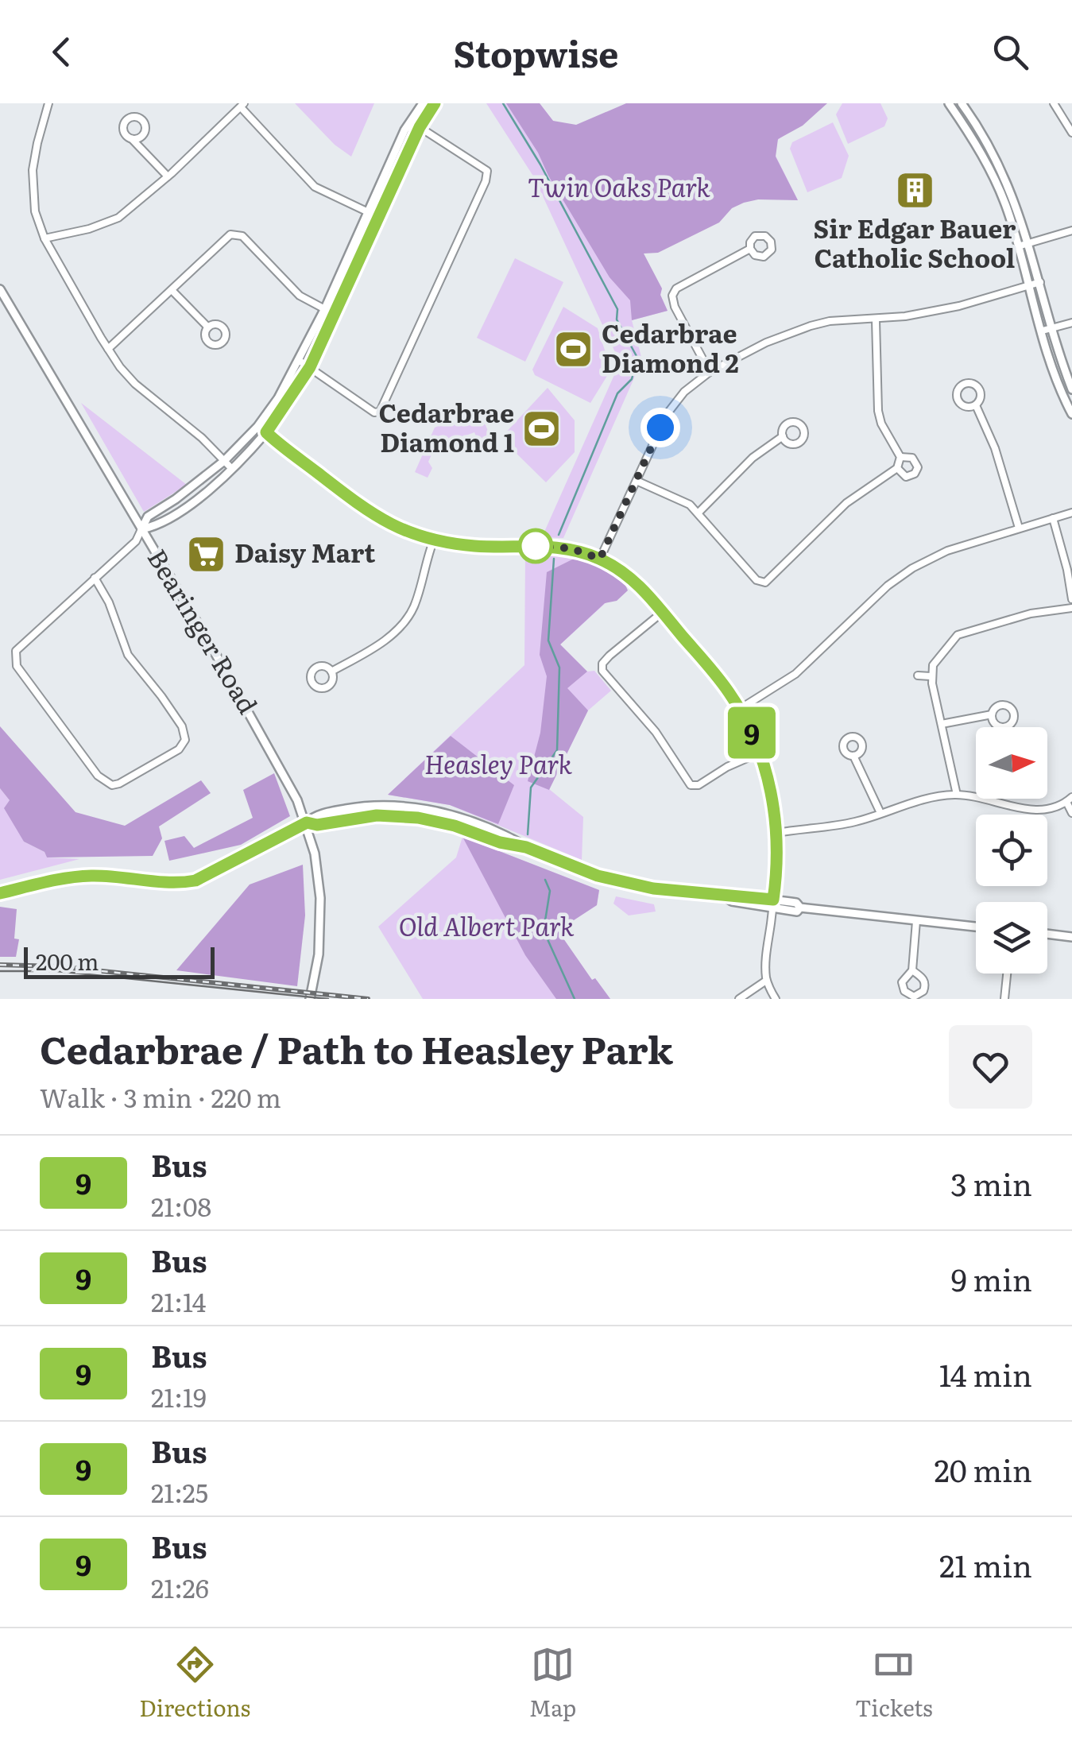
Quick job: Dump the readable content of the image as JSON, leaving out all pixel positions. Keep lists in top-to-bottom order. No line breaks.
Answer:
{"streets":{"street":["Bearinger Road"]},"parks":["Twin Oaks Park","Heasley Park","Old Albert Park"],"places":{"building":["Sir Edgar Bauer Catholic School"],"sports":["Cedarbrae Diamond 2","Cedarbrae Diamond 1"],"supermarket":["Daisy Mart"]},"lines":["bus line 9"],"scale_bar":"200 m","north":"right","page":{"header":"Stopwise","on_map":"9","scale":"200 m","heading":["Cedarbrae / Path to Heasley Park","Walk · 3 min · 220 m"],"list":[{"mark":"9","name":"Bus","note":"21:08","value":"3 min"},{"mark":"9","name":"Bus","note":"21:14","value":"9 min"},{"mark":"9","name":"Bus","note":"21:19","value":"14 min"},{"mark":"9","name":"Bus","note":"21:25","value":"20 min"},{"mark":"9","name":"Bus","note":"21:26","value":"21 min"}],"tabs":["Directions","Map","Tickets"]}}
